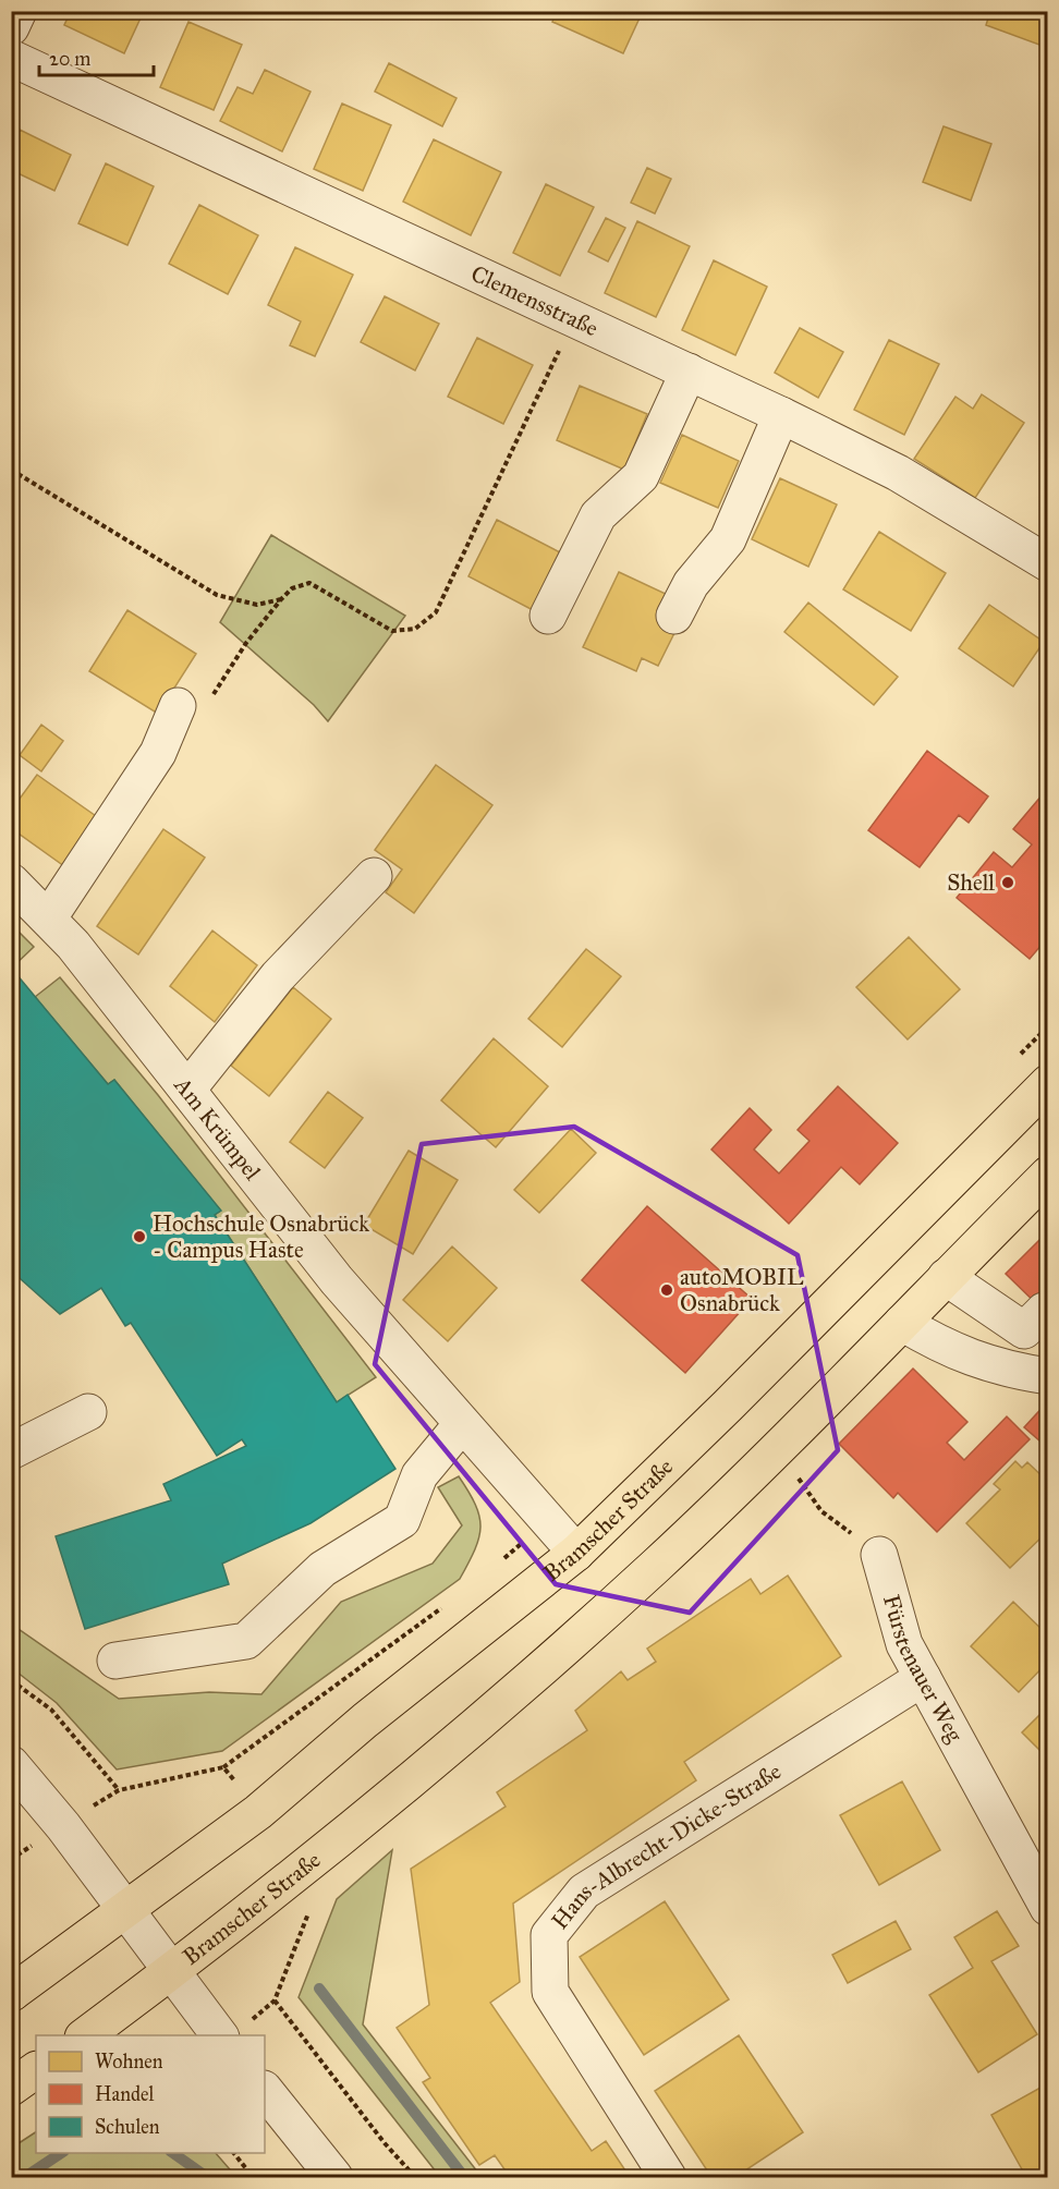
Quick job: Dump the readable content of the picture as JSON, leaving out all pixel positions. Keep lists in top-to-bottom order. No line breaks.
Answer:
{"streets":{"main road":["Bramscher Straße"],"street":["Clemensstraße","Am Krümpel","Fürstenauer Weg","Hans-Albrecht-Dicke-Straße"]},"crossings":[["Am Krümpel","Bramscher Straße"],["Fürstenauer Weg","Hans-Albrecht-Dicke-Straße"]],"places":["Shell","Hochschule Osnabrück - Campus Haste","autoMOBIL Osnabrück"],"legend":["Wohnen","Handel","Schulen"],"scale_bar":"20 m"}
